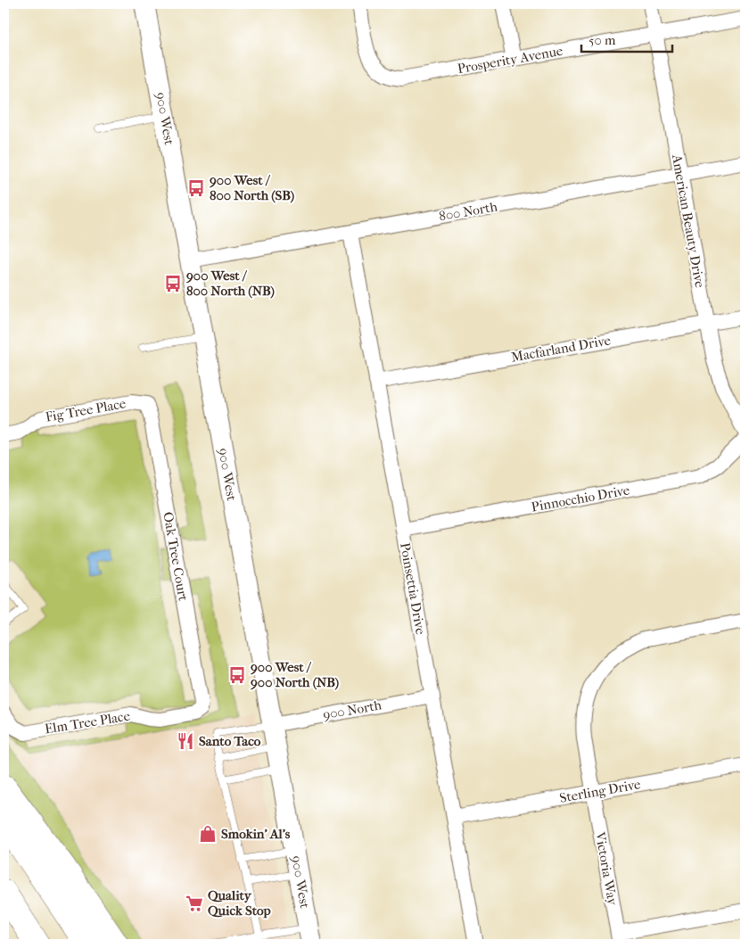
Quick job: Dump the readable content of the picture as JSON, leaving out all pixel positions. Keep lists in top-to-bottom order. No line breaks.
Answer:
{"streets":{"main road":["900 West"],"street":["Prosperity Avenue","800 North","American Beauty Drive","Macfarland Drive","Fig Tree Place","Pinnocchio Drive","Oak Tree Court","Poinsettia Drive","900 North","Elm Tree Place","Sterling Drive","Victoria Way"]},"crossings":[["Prosperity Avenue","American Beauty Drive"],["900 West","800 North"],["900 West","900 North"],["800 North","American Beauty Drive"],["800 North","Poinsettia Drive"],["American Beauty Drive","Macfarland Drive"],["Macfarland Drive","Poinsettia Drive"],["Fig Tree Place","Oak Tree Court"],["Pinnocchio Drive","Poinsettia Drive"],["Oak Tree Court","Elm Tree Place"],["Poinsettia Drive","900 North"],["Poinsettia Drive","Sterling Drive"],["Sterling Drive","Victoria Way"]],"places":{"bus stop":["900 West / 800 North (SB)","900 West / 800 North (NB)","900 West / 900 North (NB)"],"restaurant":["Santo Taco"],"shop":["Smokin' Al's"],"supermarket":["Quality Quick Stop"]},"scale_bar":"50 m"}
